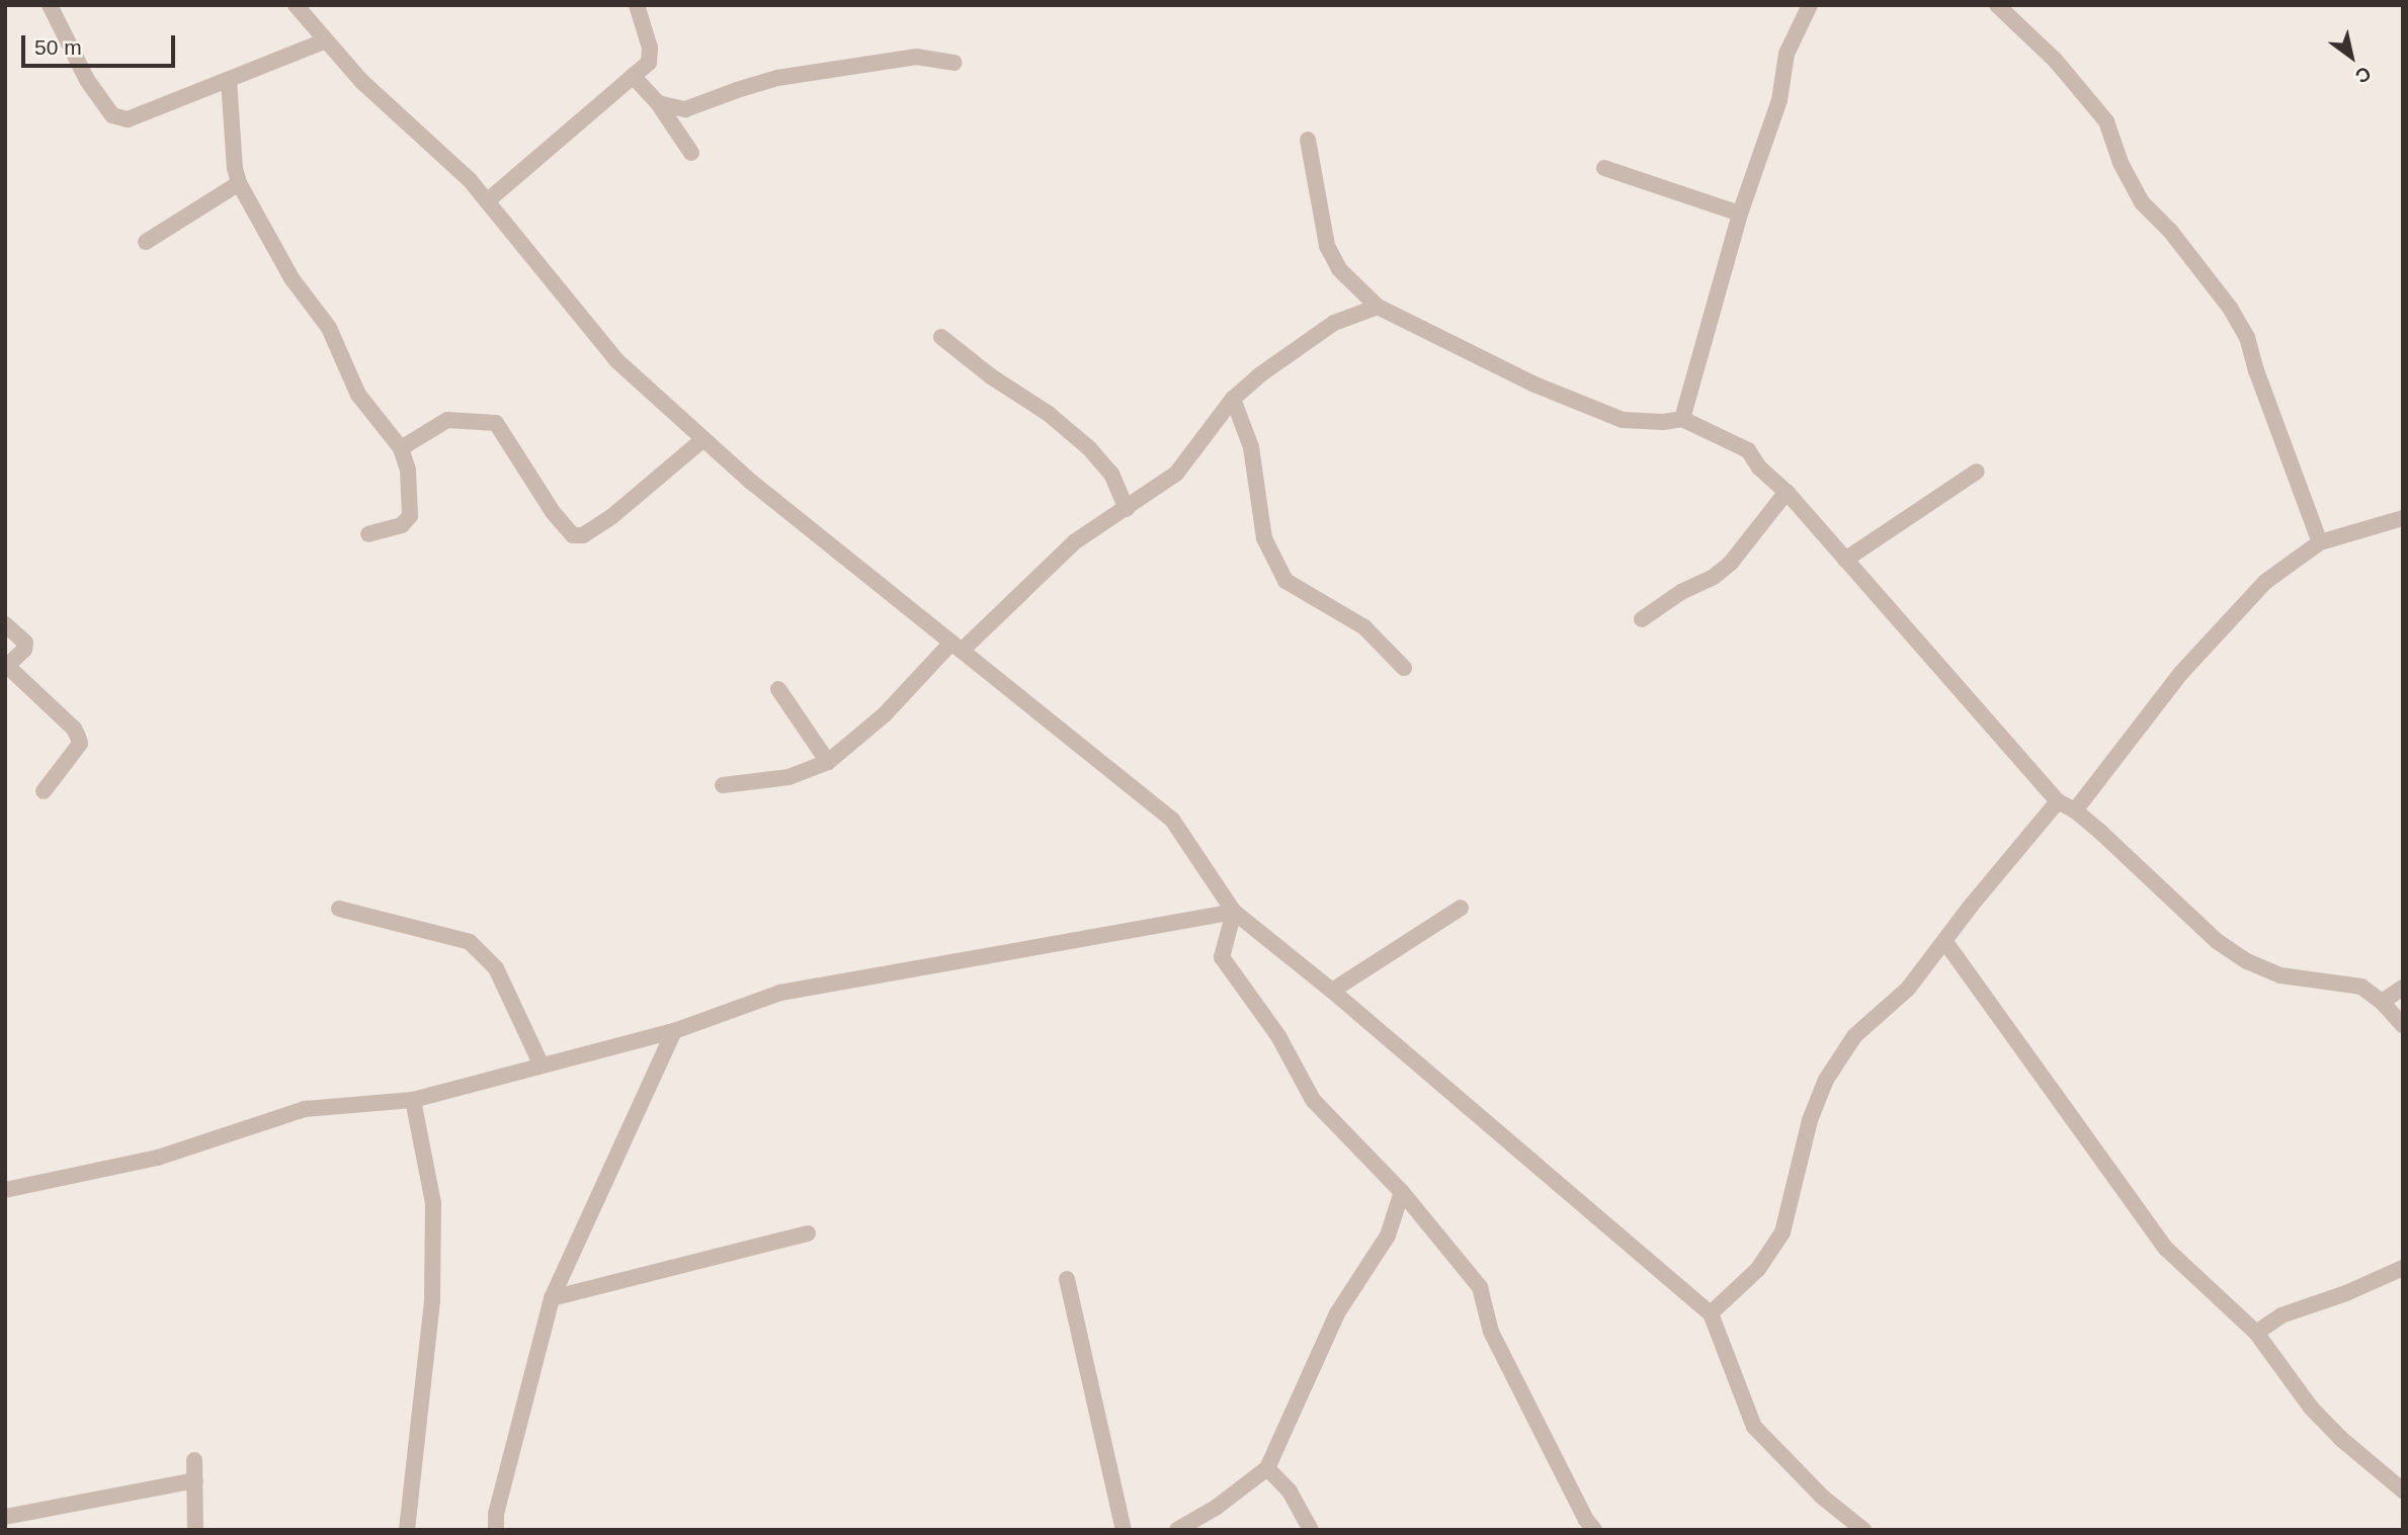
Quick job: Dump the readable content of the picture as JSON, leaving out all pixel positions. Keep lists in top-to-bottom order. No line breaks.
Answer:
{"scale_bar":"50 m","north":"bottom right"}
